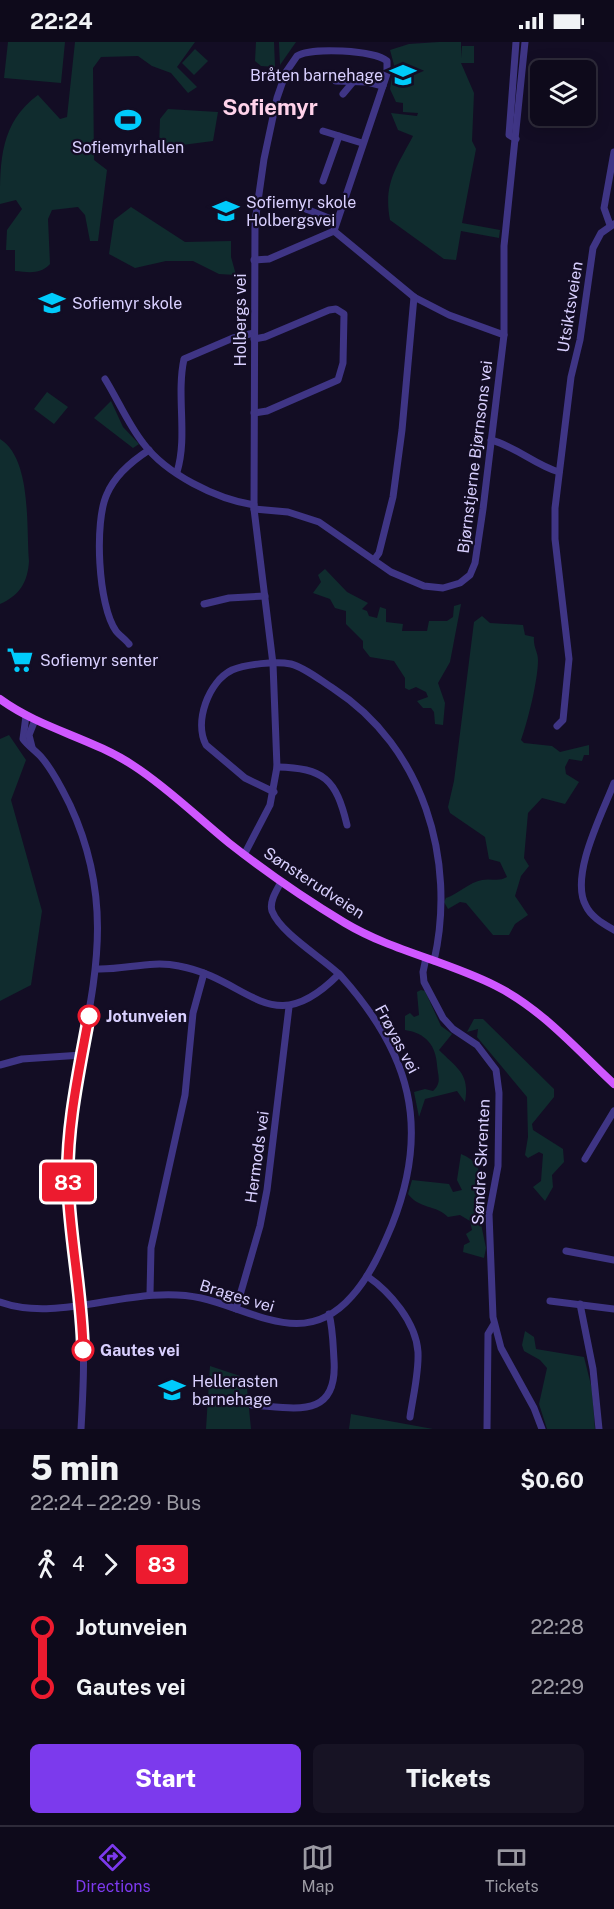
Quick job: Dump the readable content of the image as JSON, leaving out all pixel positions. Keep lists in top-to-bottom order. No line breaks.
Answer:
{"streets":{"main road":["Sønsterudveien"],"street":["Utsiktsveien","Holbergs vei","Bjørnstjerne Bjørnsons vei","Frøyas vei","Hermods vei","Søndre Skrenten","Brages vei"]},"crossings":[["Holbergs vei","Bjørnstjerne Bjørnsons vei"],["Holbergs vei","Sønsterudveien"],["Holbergs vei","Søndre Skrenten"],["Sønsterudveien","Frøyas vei"],["Sønsterudveien","Søndre Skrenten"],["Frøyas vei","Brages vei"],["Hermods vei","Brages vei"]],"districts":["Sofiemyr"],"places":{"school or university":["Bråten barnehage","Sofiemyr skole Holbergsvei","Sofiemyr skole","Hellerasten barnehage"],"sports":["Sofiemyrhallen"],"supermarket":["Sofiemyr senter"],"other":["Jotunveien","Gautes vei"]},"lines":["bus line 83"],"page":{"status":"22:24","on_map":"83","heading":["5 min","22:24 – 22:29 · Bus","$0.60"],"legs":["4","83"],"list":[{"name":"Jotunveien","value":"22:28"},{"name":"Gautes vei","value":"22:29"}],"buttons":["Start","Tickets"],"tabs":["Directions","Map","Tickets"]}}
